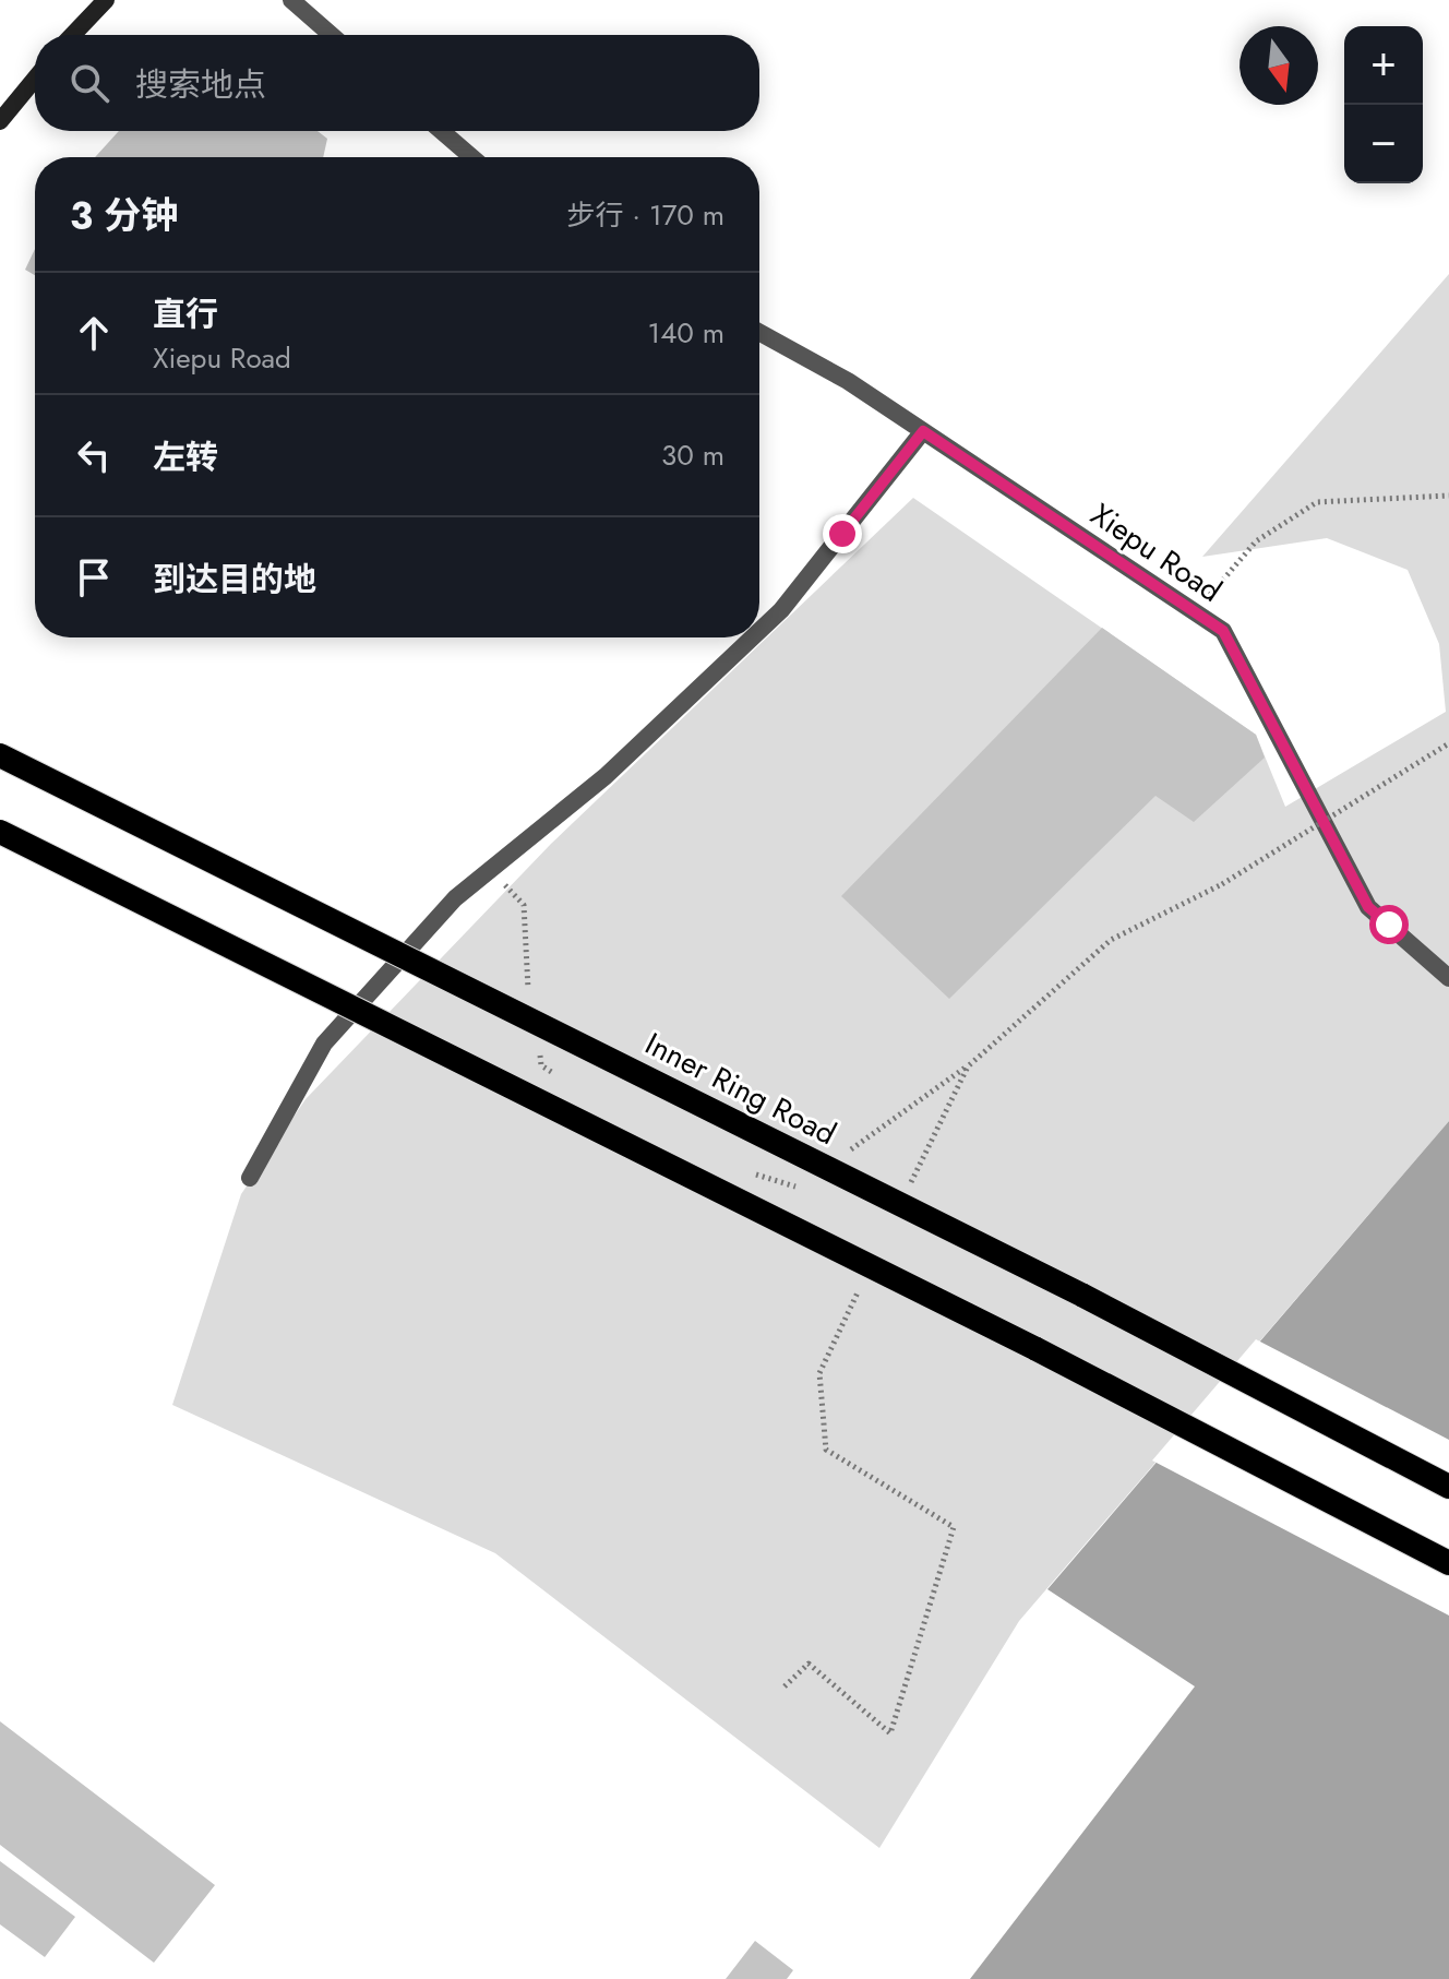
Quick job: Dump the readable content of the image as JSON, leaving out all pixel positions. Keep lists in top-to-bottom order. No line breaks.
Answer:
{"streets":{"highway":["Inner Ring Road"],"street":["Xiepu Road"]},"north":"bottom","page":{"map_buttons":["+","−"],"search":"搜索地点","heading":["3 分钟","步行 · 170 m"],"list":[["直行","Xiepu Road","140 m"],["左转","30 m"],"到达目的地"]}}
